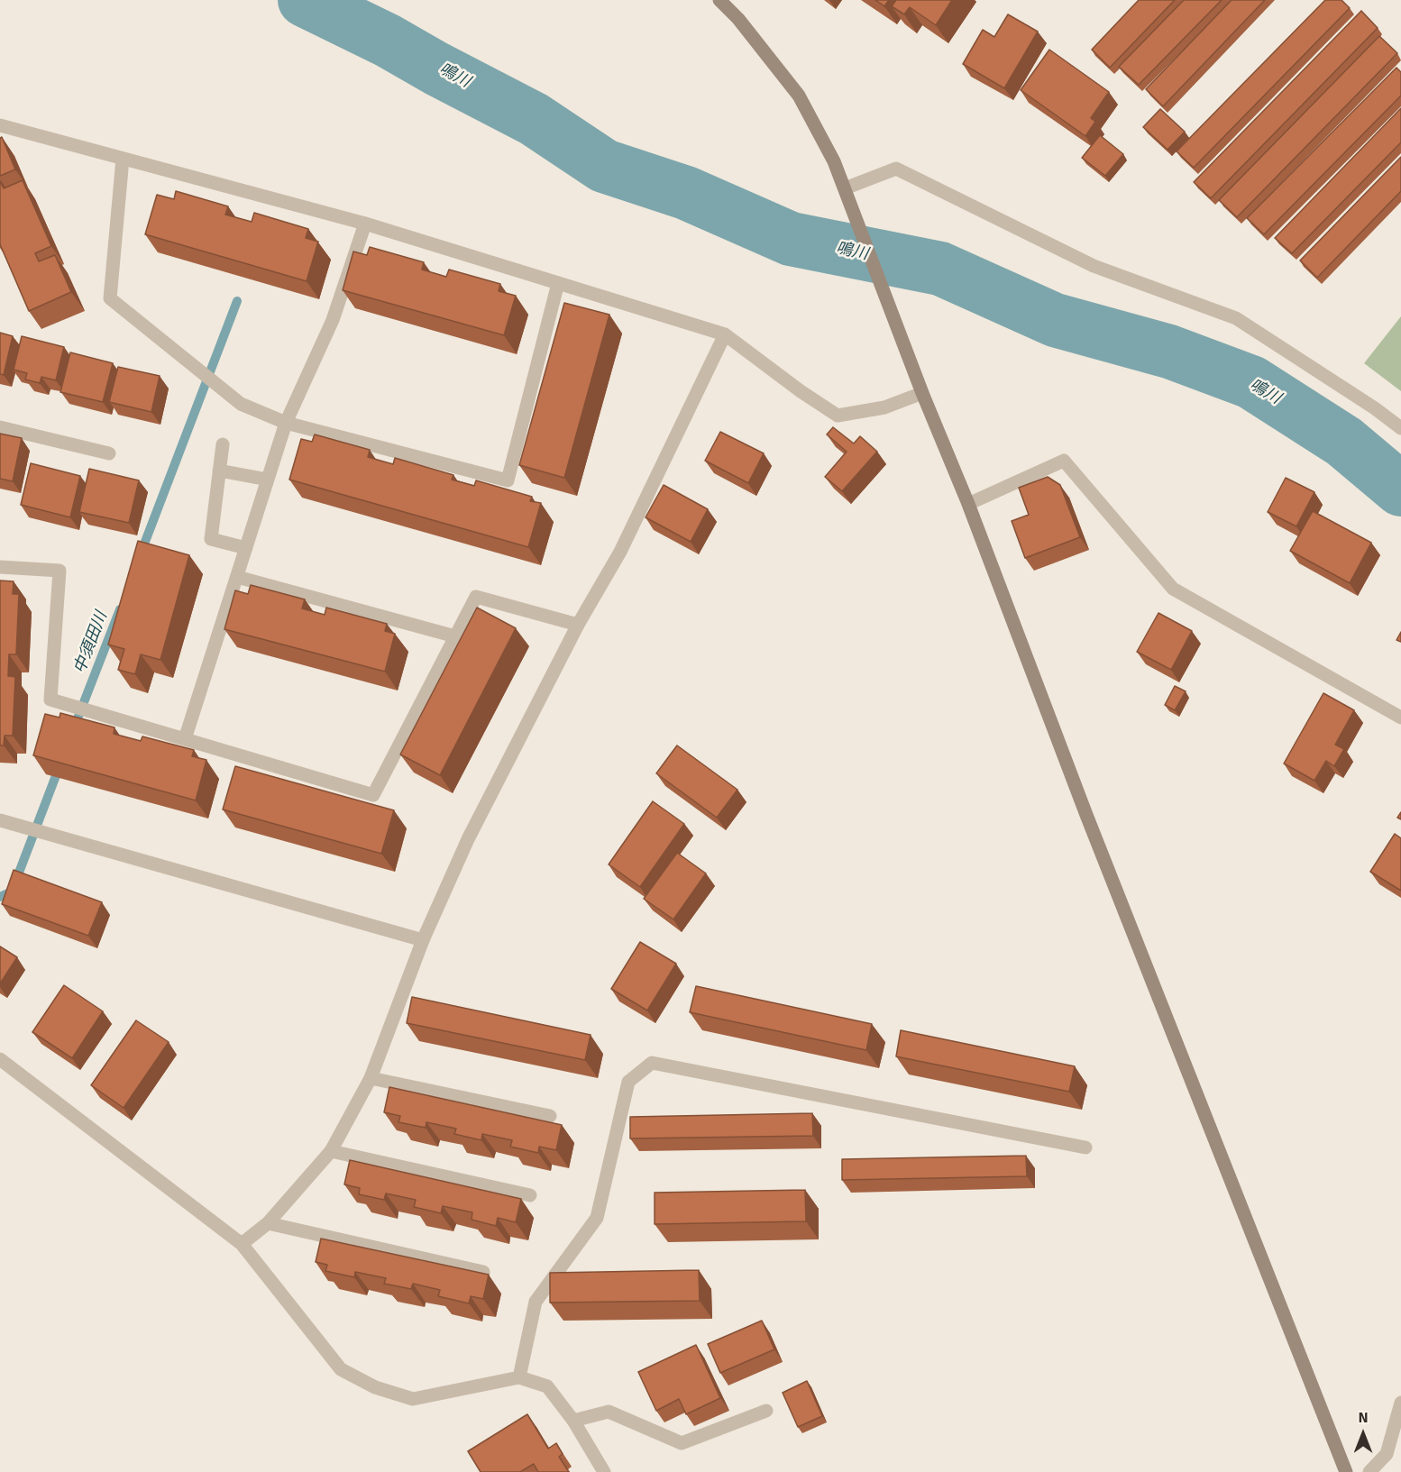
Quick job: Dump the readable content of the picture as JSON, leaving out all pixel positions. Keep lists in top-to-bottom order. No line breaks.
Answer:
{"water":["鳴川","中須田川"],"north":"top"}
